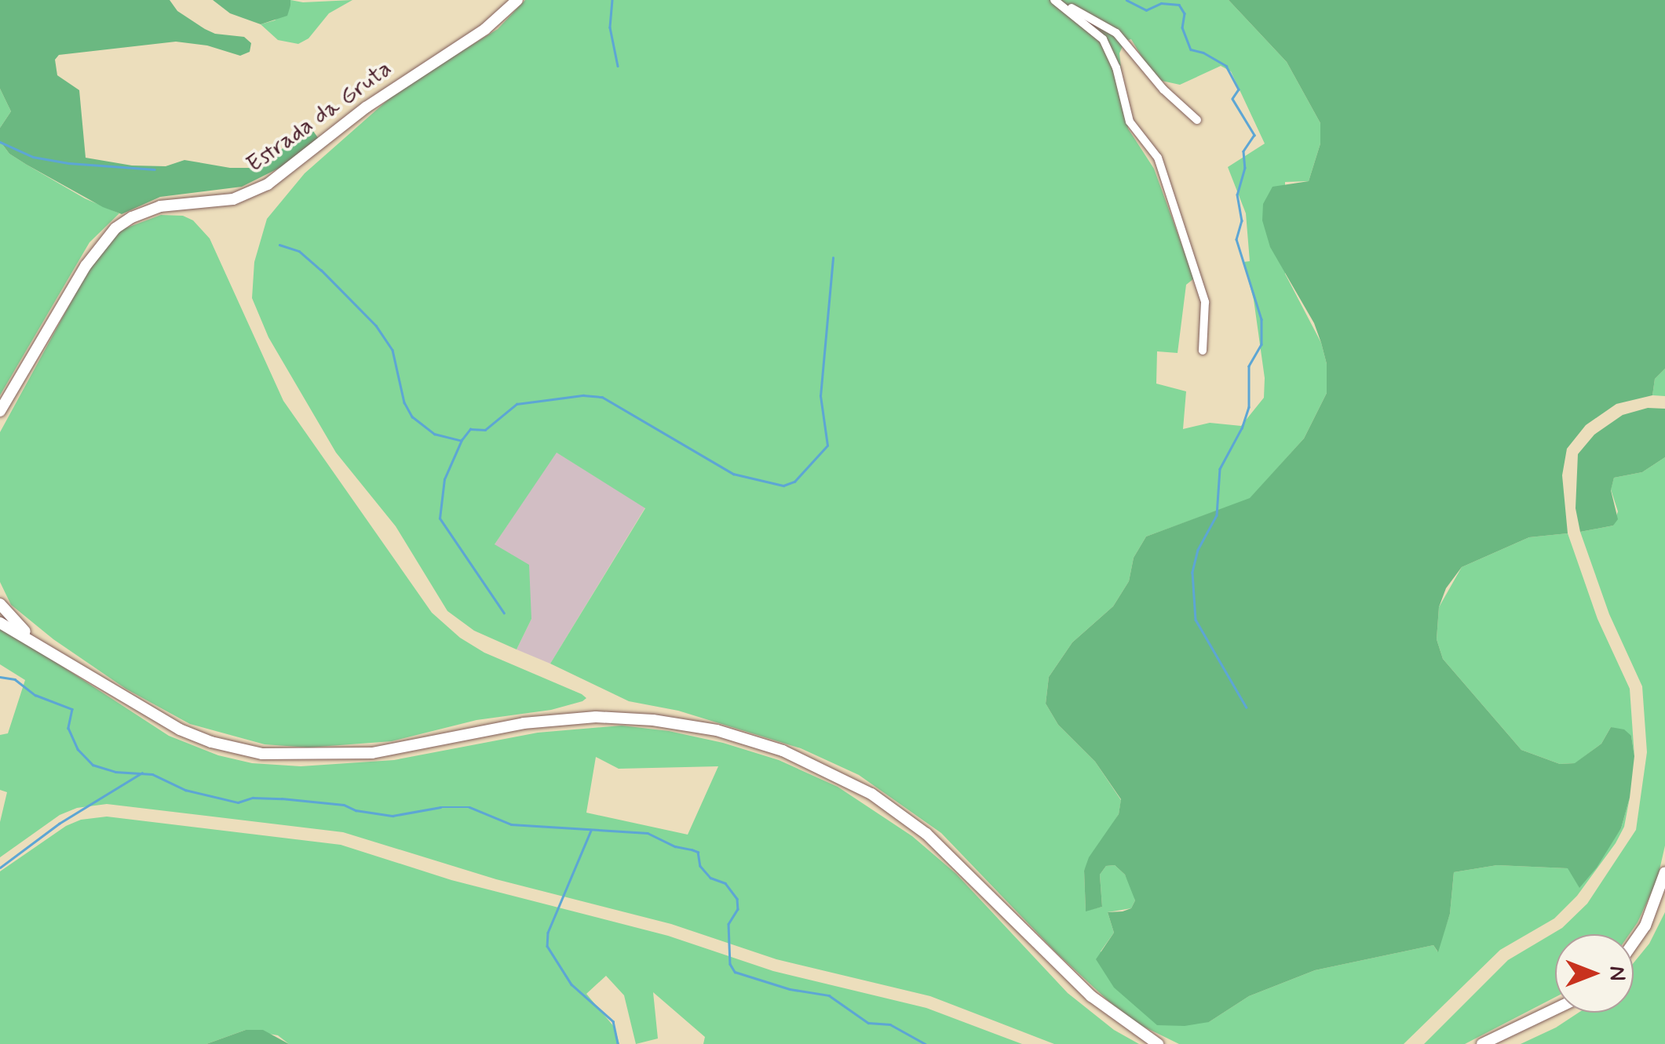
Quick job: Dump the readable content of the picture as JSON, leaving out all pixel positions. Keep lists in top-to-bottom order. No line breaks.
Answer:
{"streets":{"main road":["Estrada da Gruta"]},"north":"right"}
